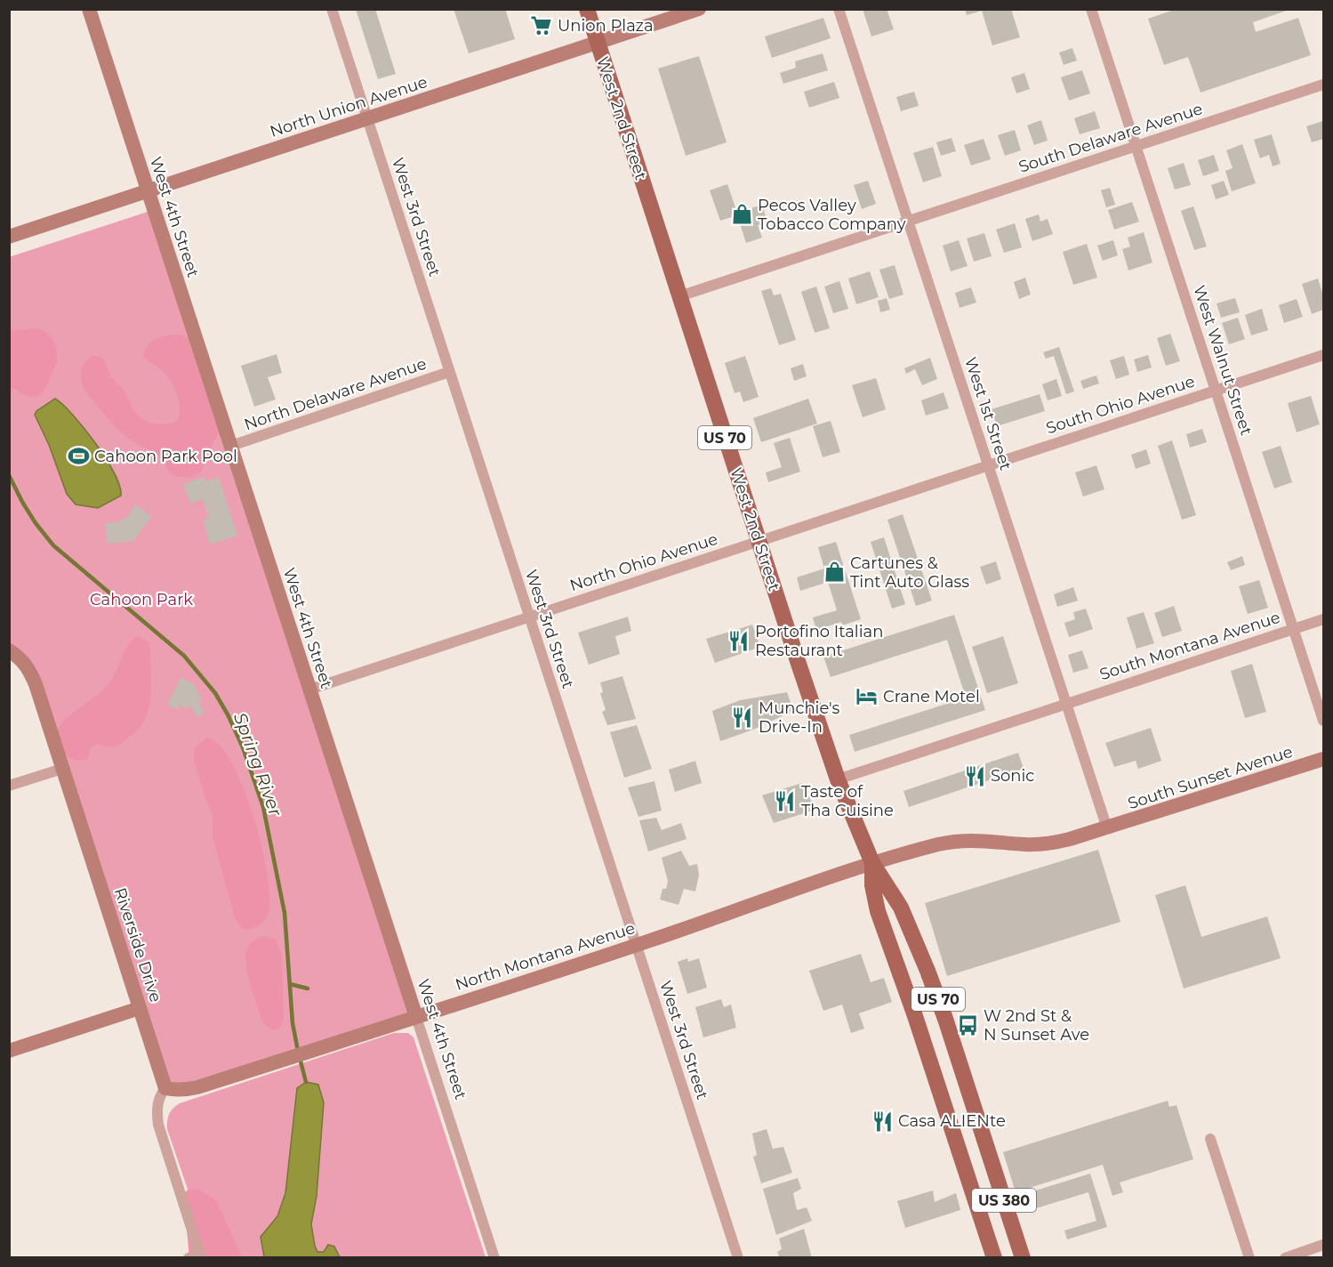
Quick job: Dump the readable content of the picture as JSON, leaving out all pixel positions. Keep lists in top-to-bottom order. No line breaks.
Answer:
{"streets":{"main road":["West 2nd Street","US 70","US 380"],"street":["North Union Avenue","South Delaware Avenue","West 4th Street","West 3rd Street","West Walnut Street","North Delaware Avenue","South Ohio Avenue","West 1st Street","North Ohio Avenue","South Montana Avenue","South Sunset Avenue","Riverside Drive","North Montana Avenue"]},"crossings":[["North Union Avenue","West 2nd Street"],["North Union Avenue","West 4th Street"],["North Union Avenue","West 3rd Street"],["West 2nd Street","North Ohio Avenue"],["West 2nd Street","South Sunset Avenue"],["West 2nd Street","North Montana Avenue"],["South Delaware Avenue","West Walnut Street"],["South Delaware Avenue","West 1st Street"],["West 4th Street","North Delaware Avenue"],["West 4th Street","North Ohio Avenue"],["West 4th Street","North Montana Avenue"],["West 3rd Street","North Delaware Avenue"],["West 3rd Street","North Ohio Avenue"],["West 3rd Street","North Montana Avenue"],["West Walnut Street","South Ohio Avenue"],["West Walnut Street","South Montana Avenue"],["South Ohio Avenue","West 1st Street"],["South Ohio Avenue","North Ohio Avenue"],["West 1st Street","North Ohio Avenue"],["West 1st Street","South Montana Avenue"],["West 1st Street","South Sunset Avenue"],["South Sunset Avenue","North Montana Avenue"],["Riverside Drive","North Montana Avenue"]],"water":["Spring River"],"parks":["Cahoon Park"],"places":{"supermarket":["Union Plaza"],"shop":["Pecos Valley Tobacco Company","Cartunes & Tint Auto Glass"],"sports":["Cahoon Park Pool"],"restaurant":["Portofino Italian Restaurant","Munchie's Drive-In","Sonic","Taste of Tha Cuisine","Casa ALIENte"],"hotel":["Crane Motel"],"bus stop":["W 2nd St & N Sunset Ave"]}}
